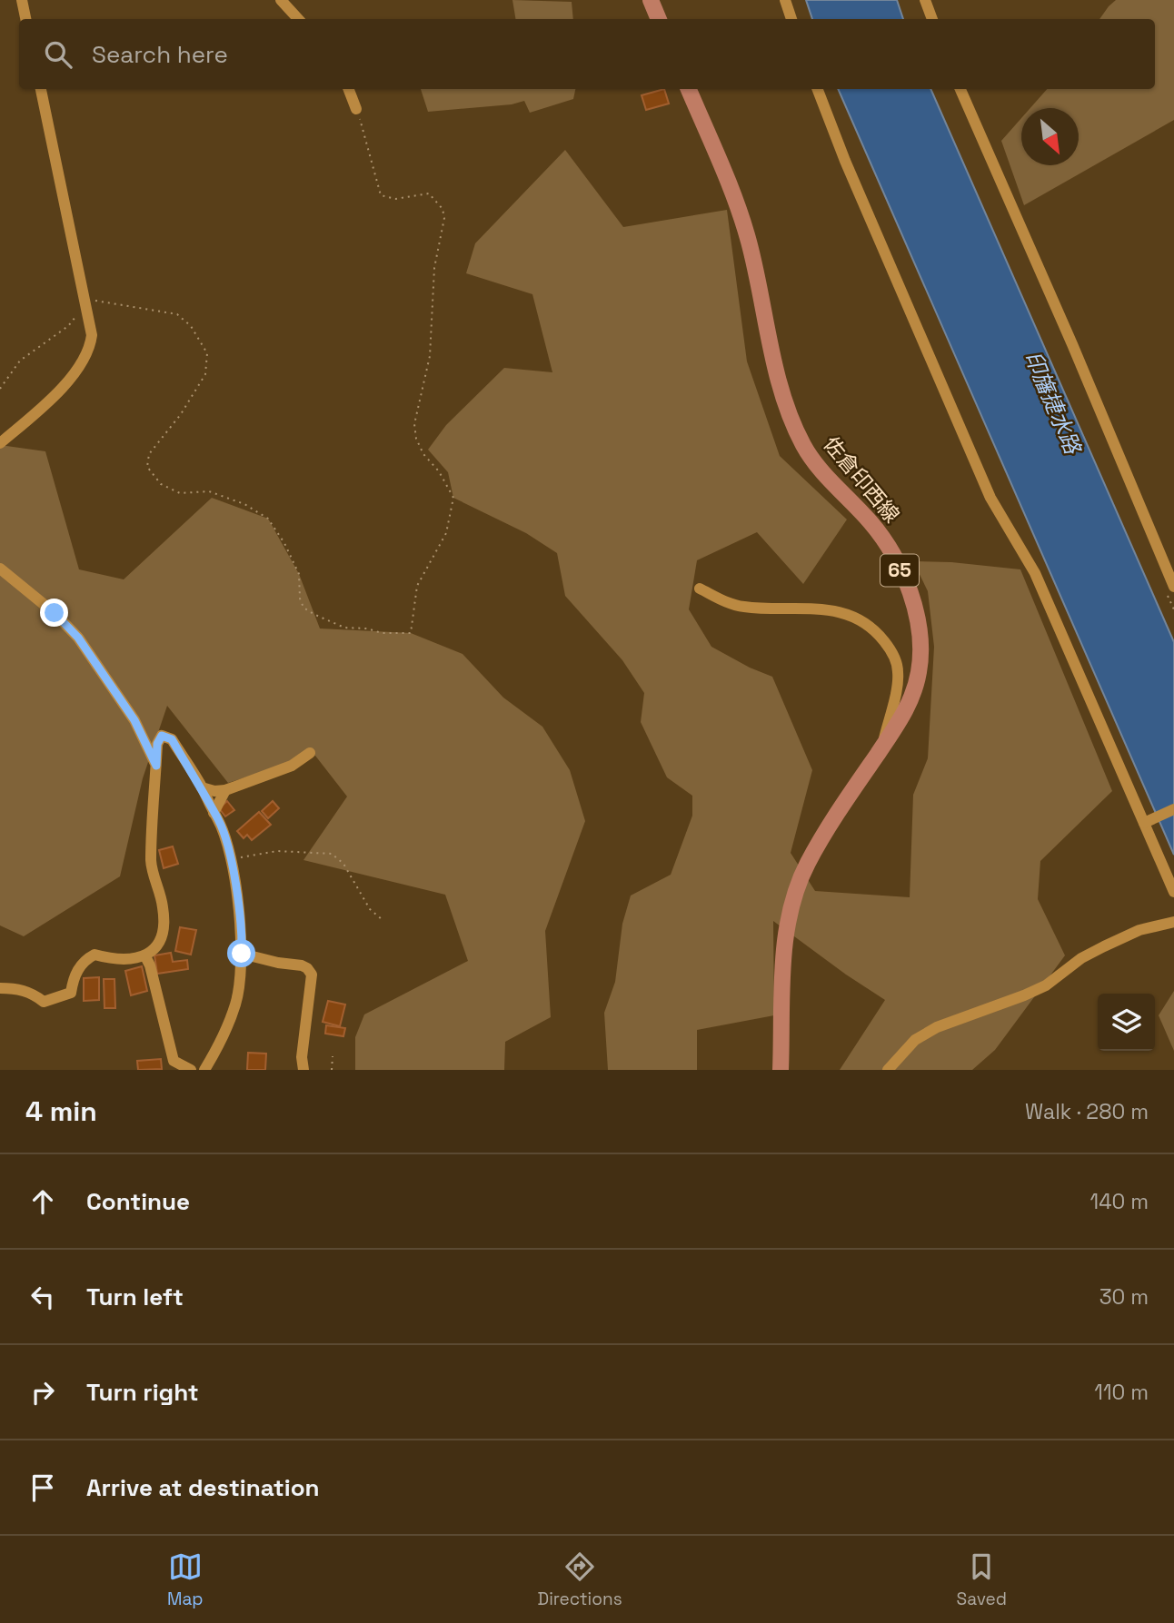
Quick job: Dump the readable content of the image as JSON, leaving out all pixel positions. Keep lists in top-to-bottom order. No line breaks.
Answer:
{"streets":{"main road":["佐倉印西線","65"]},"water":["印旛捷水路"],"north":"bottom right","page":{"search":"Search here","heading":["4 min","Walk · 280 m"],"list":[["Continue","140 m"],["Turn left","30 m"],["Turn right","110 m"],"Arrive at destination"],"nav":["Map","Directions","Saved"]}}
